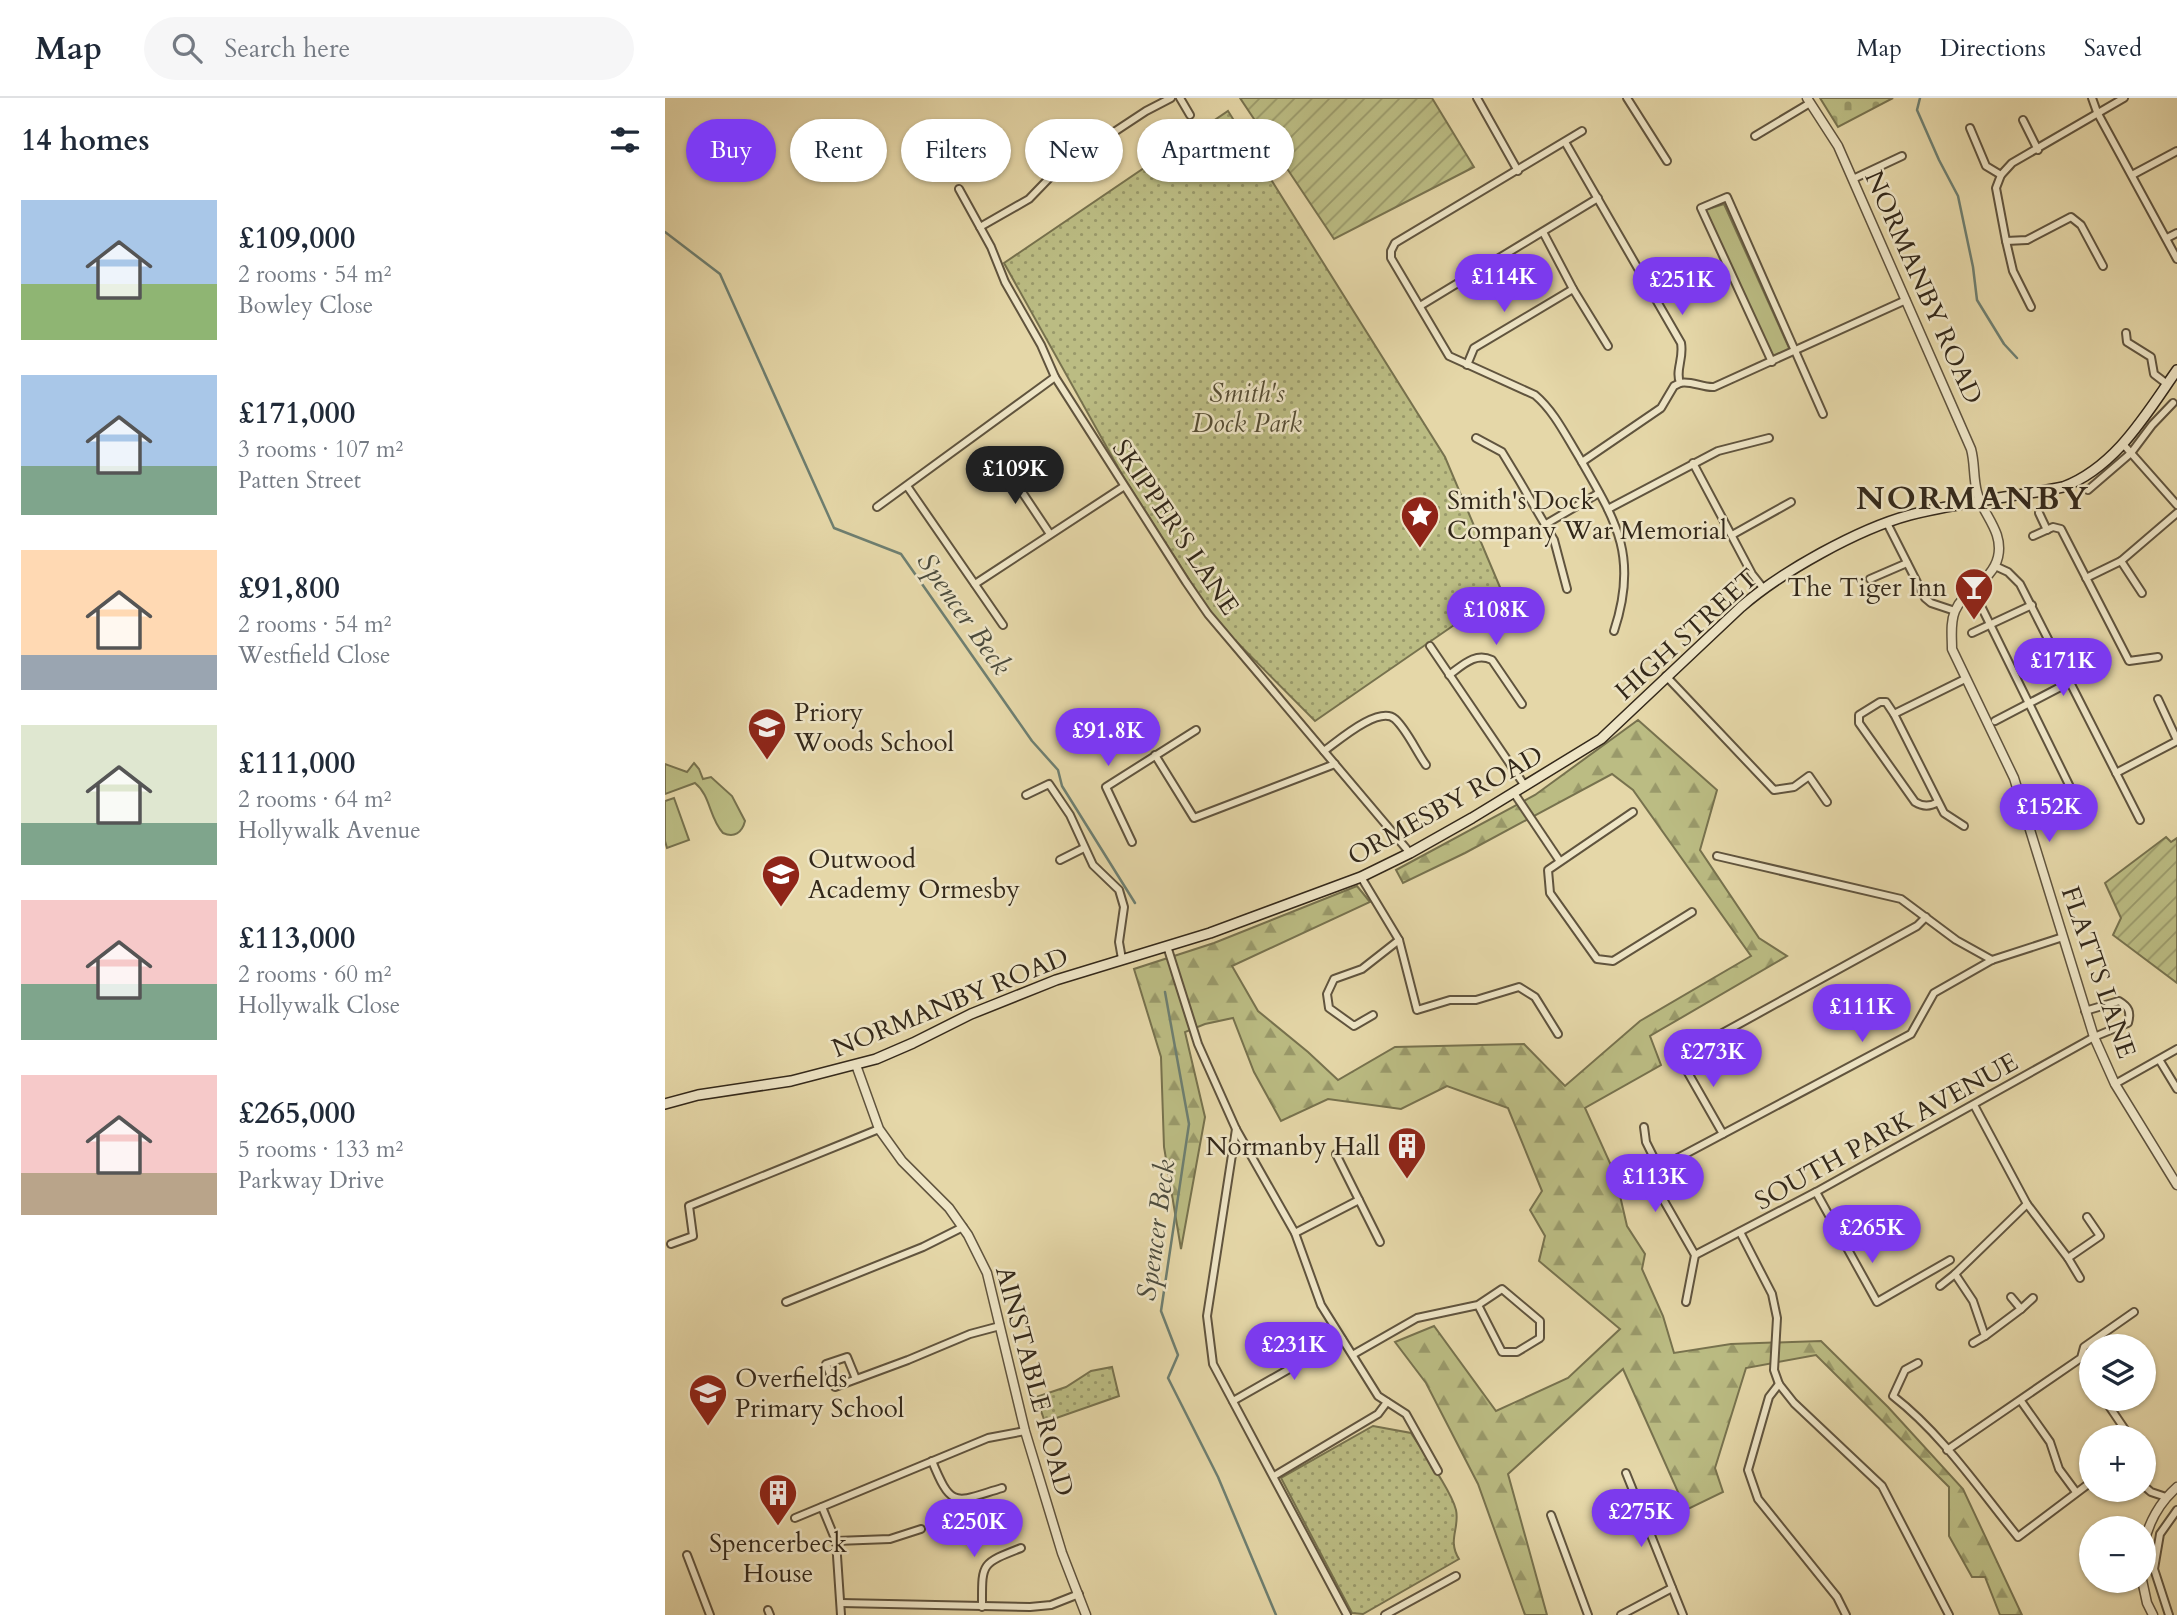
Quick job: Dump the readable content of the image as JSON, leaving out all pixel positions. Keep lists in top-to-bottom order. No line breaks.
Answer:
{"streets":{"main road":["NORMANBY ROAD","HIGH STREET","ORMESBY ROAD"],"street":["SKIPPER'S LANE","FLATTS LANE","SOUTH PARK AVENUE","AINSTABLE ROAD"]},"crossings":[["NORMANBY ROAD","HIGH STREET"],["NORMANBY ROAD","ORMESBY ROAD"],["NORMANBY ROAD","AINSTABLE ROAD"],["SKIPPER'S LANE","ORMESBY ROAD"],["HIGH STREET","ORMESBY ROAD"],["FLATTS LANE","SOUTH PARK AVENUE"]],"districts":["NORMANBY"],"water":["Spencer Beck"],"parks":["Smith's Dock Park"],"places":{"place":["Smith's Dock Company War Memorial"],"bar":["The Tiger Inn"],"school or university":["Priory Woods School","Outwood Academy Ormesby","Overfields Primary School"],"building":["Normanby Hall","Spencerbeck House"]},"page":{"header":"Map","search":"Search here","nav":["Map","Directions","Saved"],"heading":"14 homes","chip":["Buy","Rent","Filters","New","Apartment"],"list":[{"name":"£109,000","note":"2 rooms · 54 m² · Bowley Close"},{"name":"£171,000","note":"3 rooms · 107 m² · Patten Street"},{"name":"£91,800","note":"2 rooms · 54 m² · Westfield Close"},{"name":"£111,000","note":"2 rooms · 64 m² · Hollywalk Avenue"},{"name":"£113,000","note":"2 rooms · 60 m² · Hollywalk Close"},{"name":"£265,000","note":"5 rooms · 133 m² · Parkway Drive"}],"price":["£114K","£251K","£109K","£108K","£171K","£91.8K","£152K","£111K","£273K","£113K","£265K","£231K","£275K","£250K"],"map_buttons":["+","−"]}}
